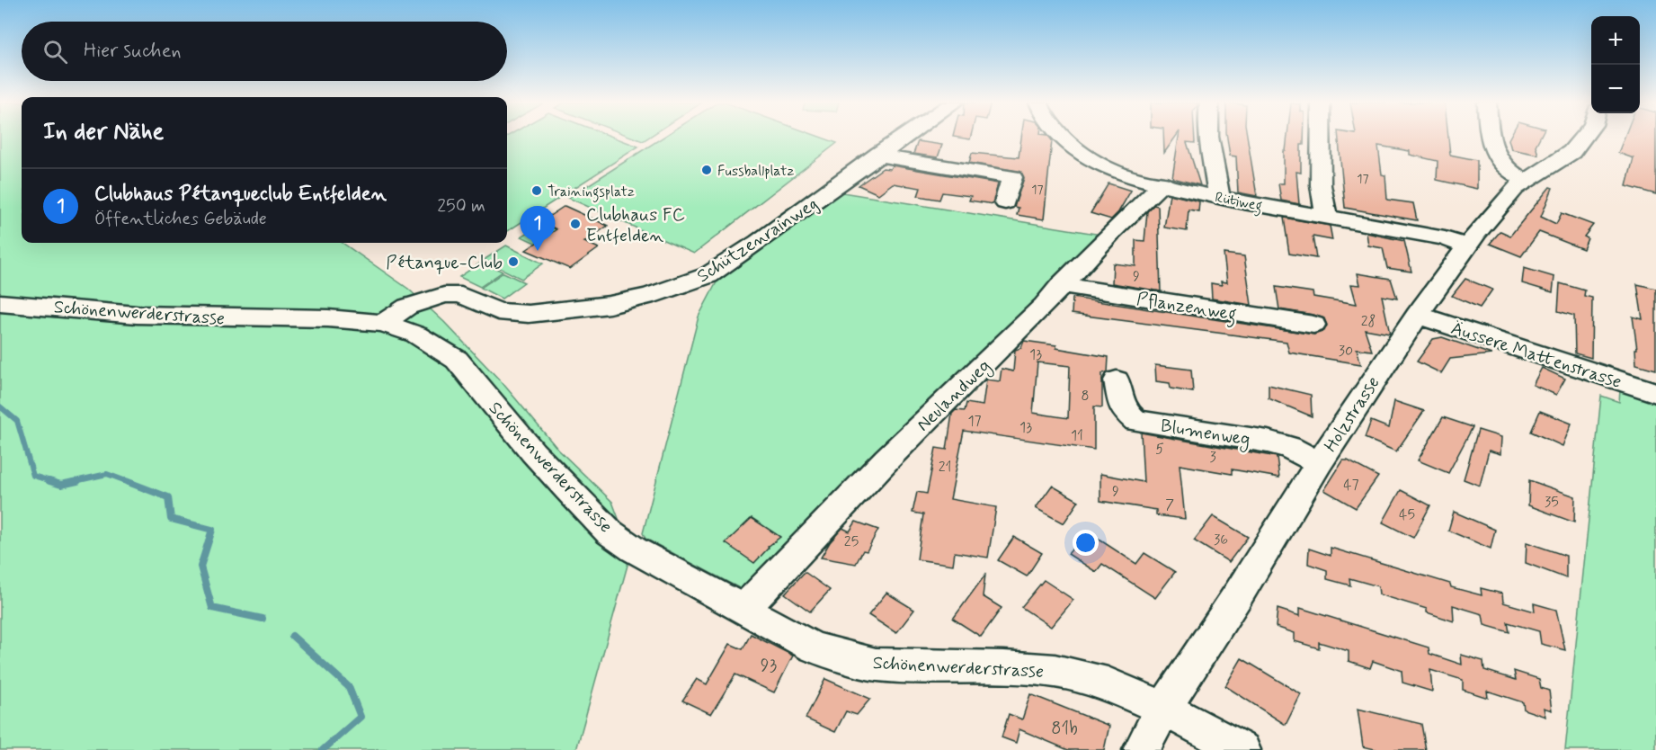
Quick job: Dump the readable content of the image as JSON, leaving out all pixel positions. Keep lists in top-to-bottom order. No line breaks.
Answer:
{"streets":{"street":["Rütiweg","Schützenrainweg","Pflanzenweg","Schönenwerderstrasse","Äussere Mattenstrasse","Neulandweg","Holzstrasse","Blumenweg"]},"crossings":[["Rütiweg","Neulandweg"],["Rütiweg","Holzstrasse"],["Schützenrainweg","Schönenwerderstrasse"],["Pflanzenweg","Neulandweg"],["Schönenwerderstrasse","Neulandweg"],["Schönenwerderstrasse","Holzstrasse"],["Äussere Mattenstrasse","Holzstrasse"],["Holzstrasse","Blumenweg"]],"places":["Fussballplatz","Trainingsplatz","Clubhaus FC Entfelden","Pétanque-Club"],"house_numbers":["17","17","9","28","30","13","8","17","13","11","5","3","21","47","9","35","7","45","36","25","93","81b"],"page":{"map_buttons":["+","−"],"search":"Hier suchen","heading":"In der Nähe","list":[{"mark":"1","name":"Clubhaus Pétanqueclub Entfelden","note":"Öffentliches Gebäude","value":"250 m"}],"pins":"1"}}
